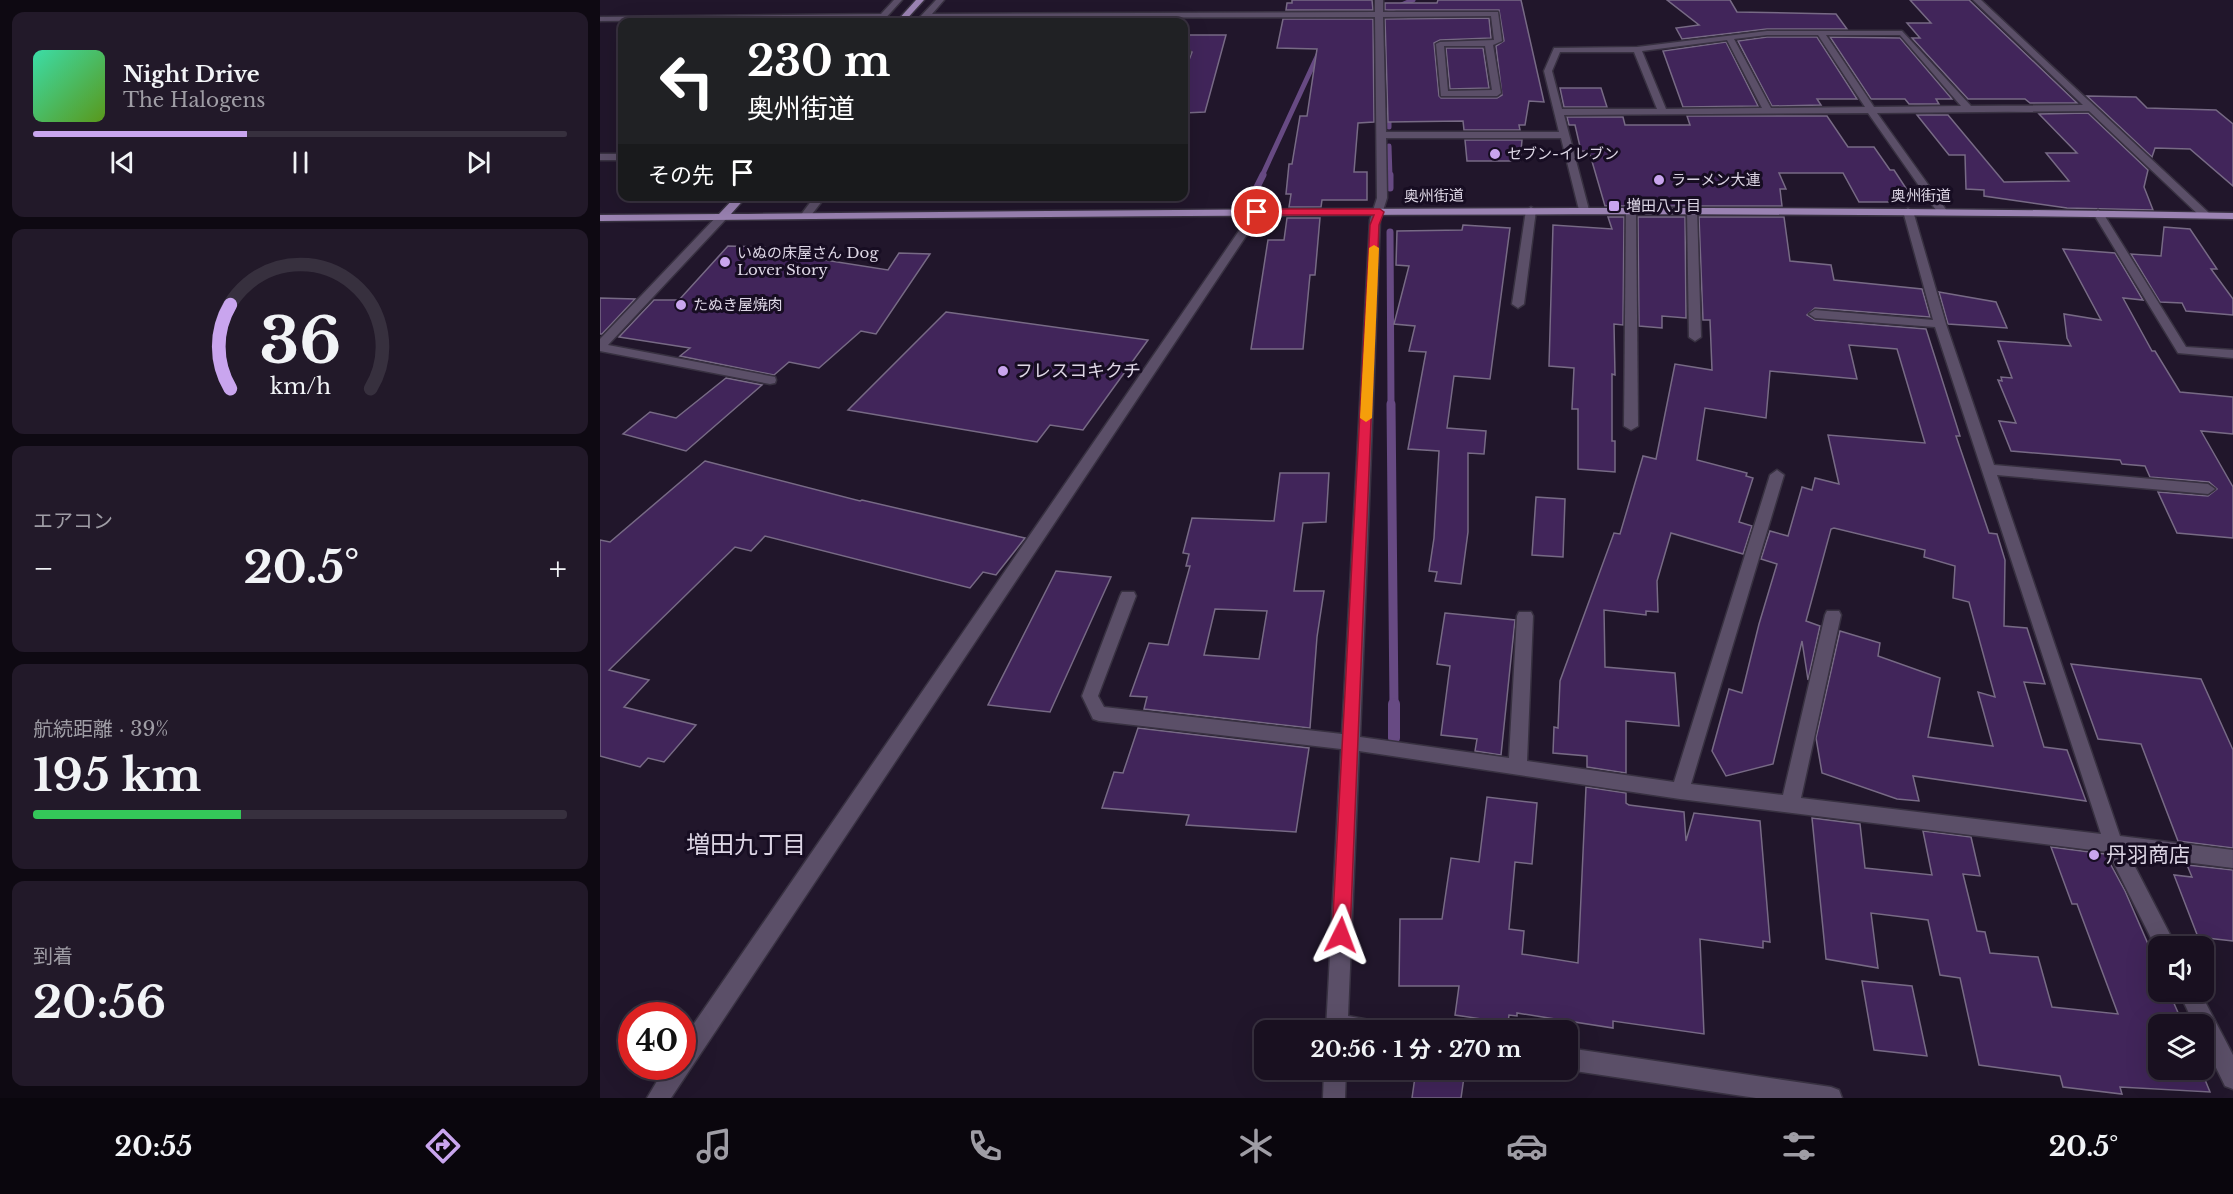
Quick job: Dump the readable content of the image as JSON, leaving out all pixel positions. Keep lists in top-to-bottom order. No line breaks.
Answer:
{"streets":{"main road":["奥州街道"]},"districts":["増田九丁目"],"places":{"other":["セブン-イレブン","ラーメン大連","いぬの床屋さん Dog Lover Story","たぬき屋焼肉","フレスコキクチ","丹羽商店"],"transit":["増田八丁目"]},"page":{"turn":["230 m","奥州街道"],"song":["Night Drive","The Halogens"],"then":"その先","tile":["エアコン",["航続距離 · 39%","195 km"],["到着","20:56"]],"heat":["−","20.5°","+"],"limit":"40","trip":"20:56 · 1 分 · 270 m","tabs":["20:55","20.5°"],"gauge":["36","km/h"]}}
